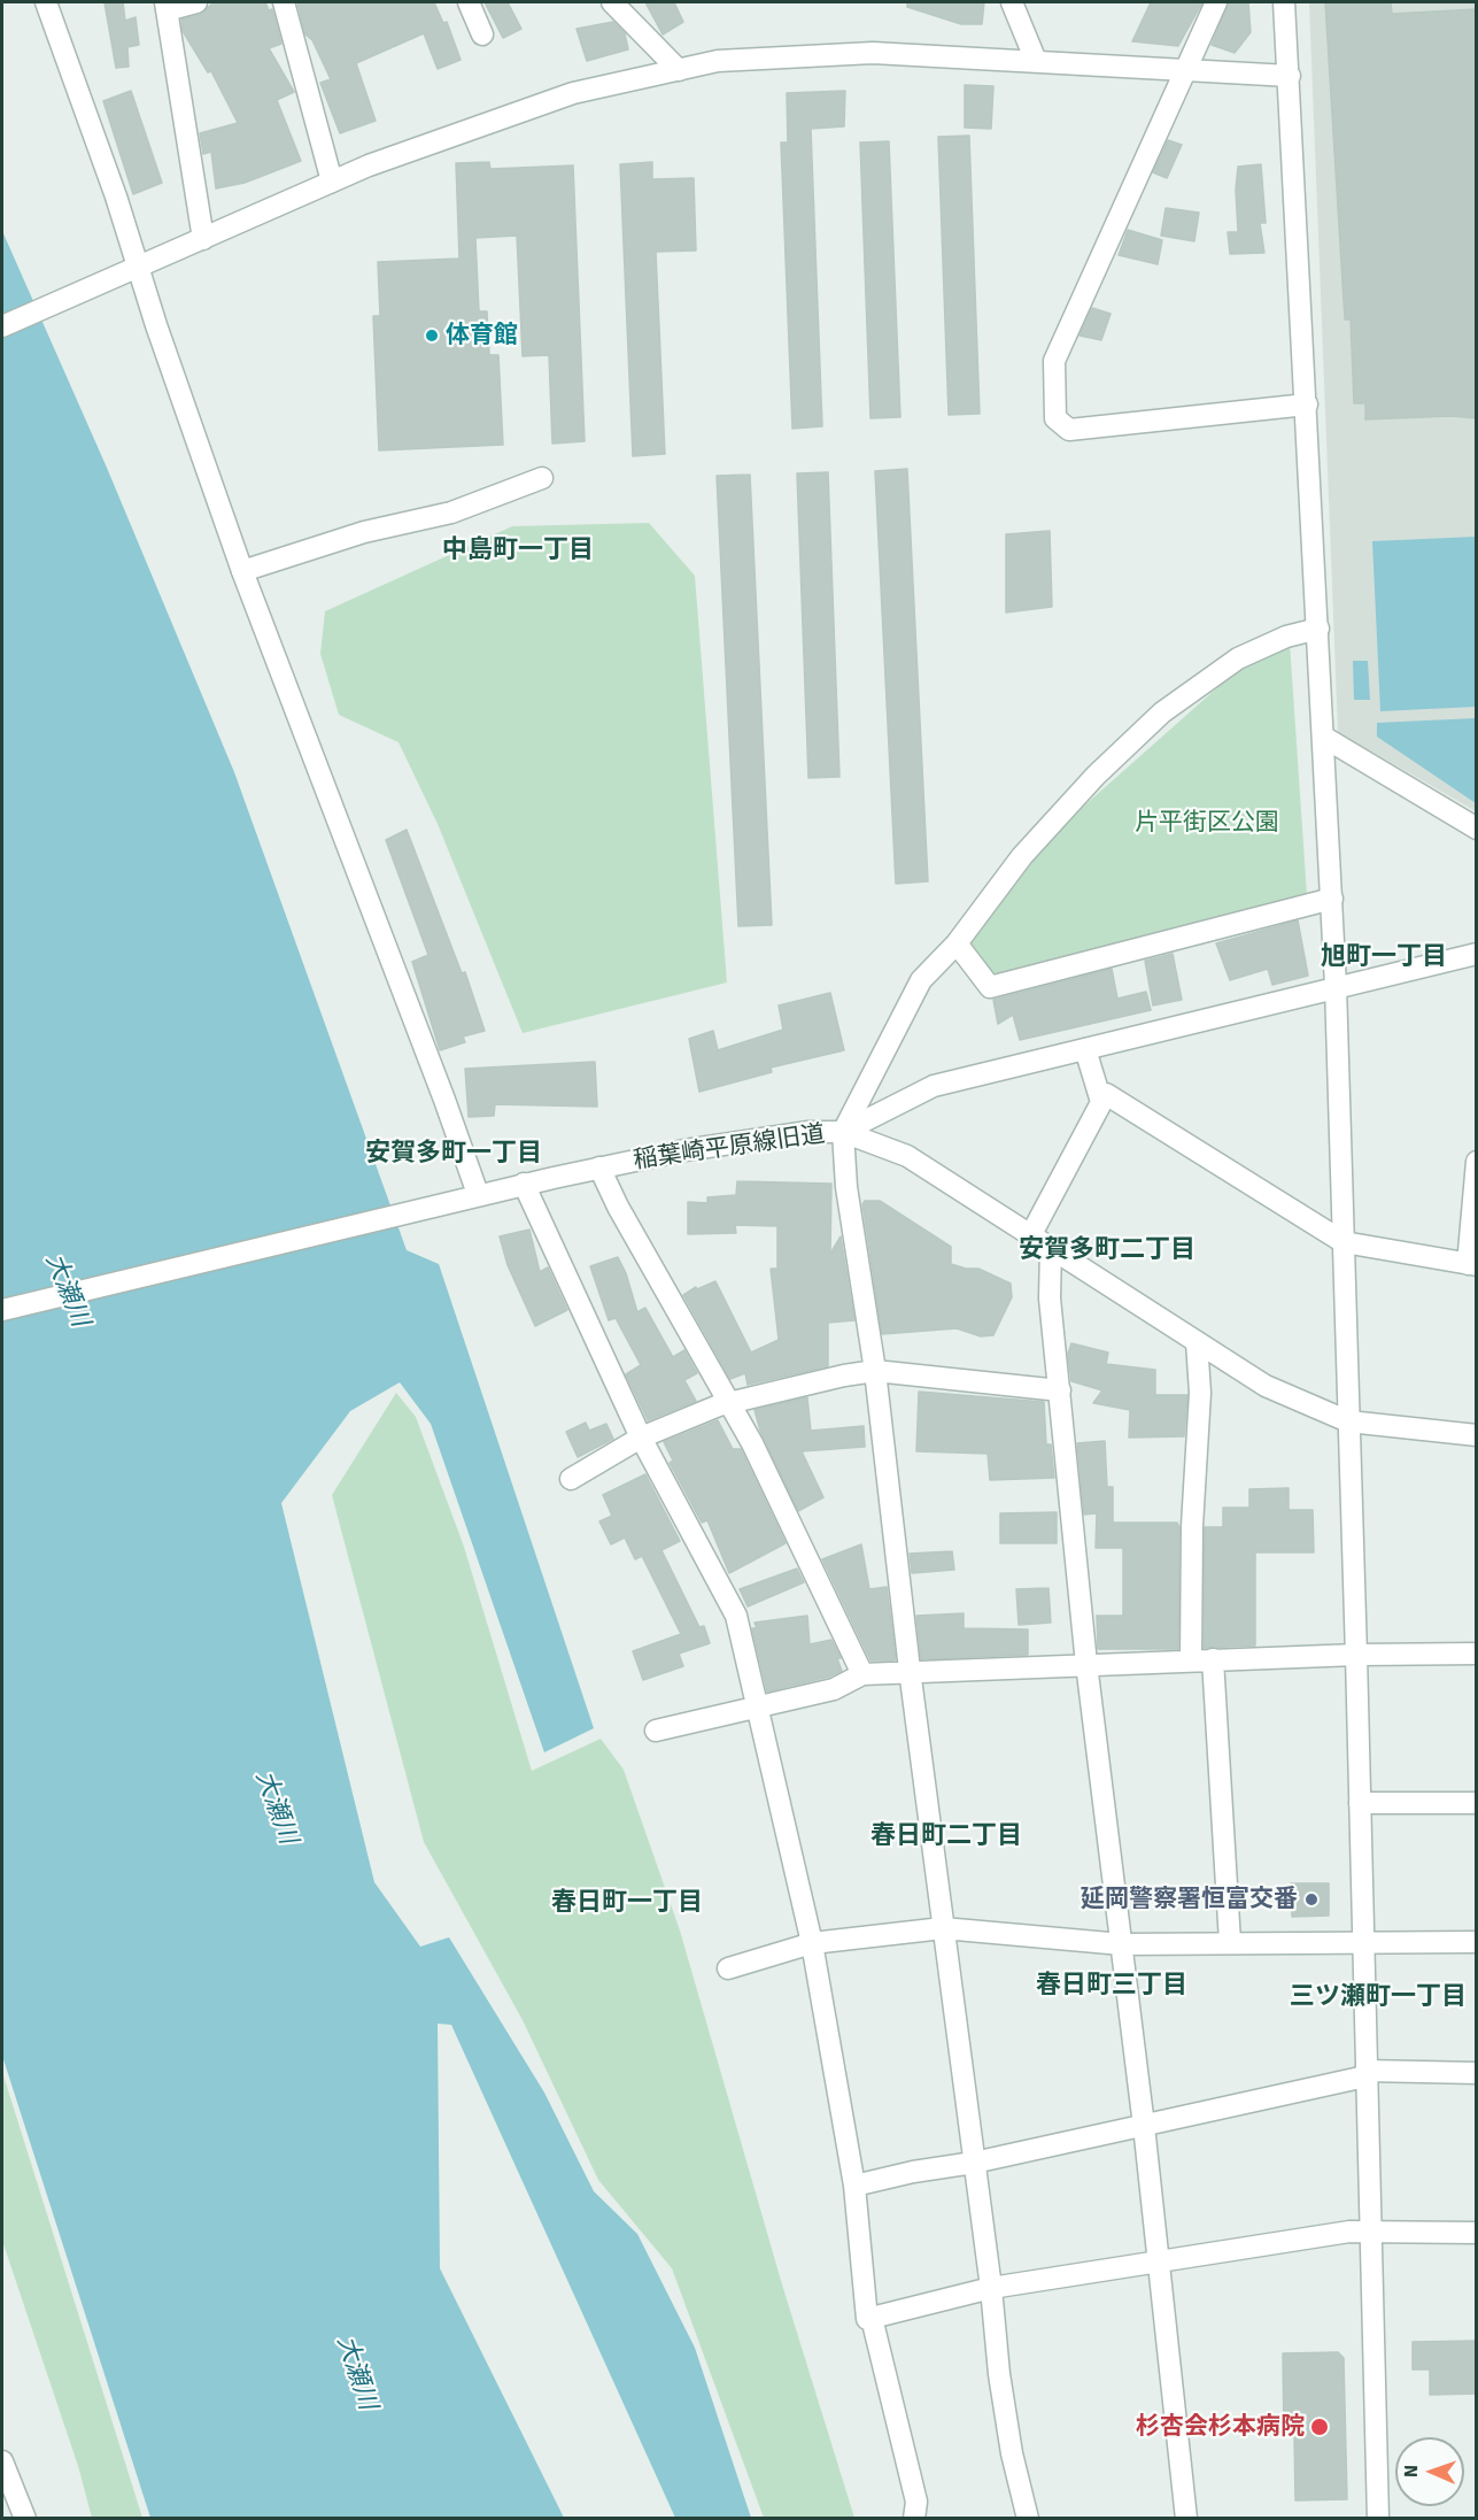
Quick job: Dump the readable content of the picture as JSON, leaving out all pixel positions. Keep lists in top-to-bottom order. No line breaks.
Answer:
{"streets":{"street":["稲葉崎平原線旧道"]},"districts":["中島町一丁目","旭町一丁目","安賀多町一丁目","安賀多町二丁目","春日町二丁目","春日町一丁目","春日町三丁目","三ツ瀬町一丁目"],"water":["大瀬川"],"parks":["片平街区公園"],"places":["体育館","延岡警察署恒富交番","杉杏会杉本病院"],"north":"left"}
